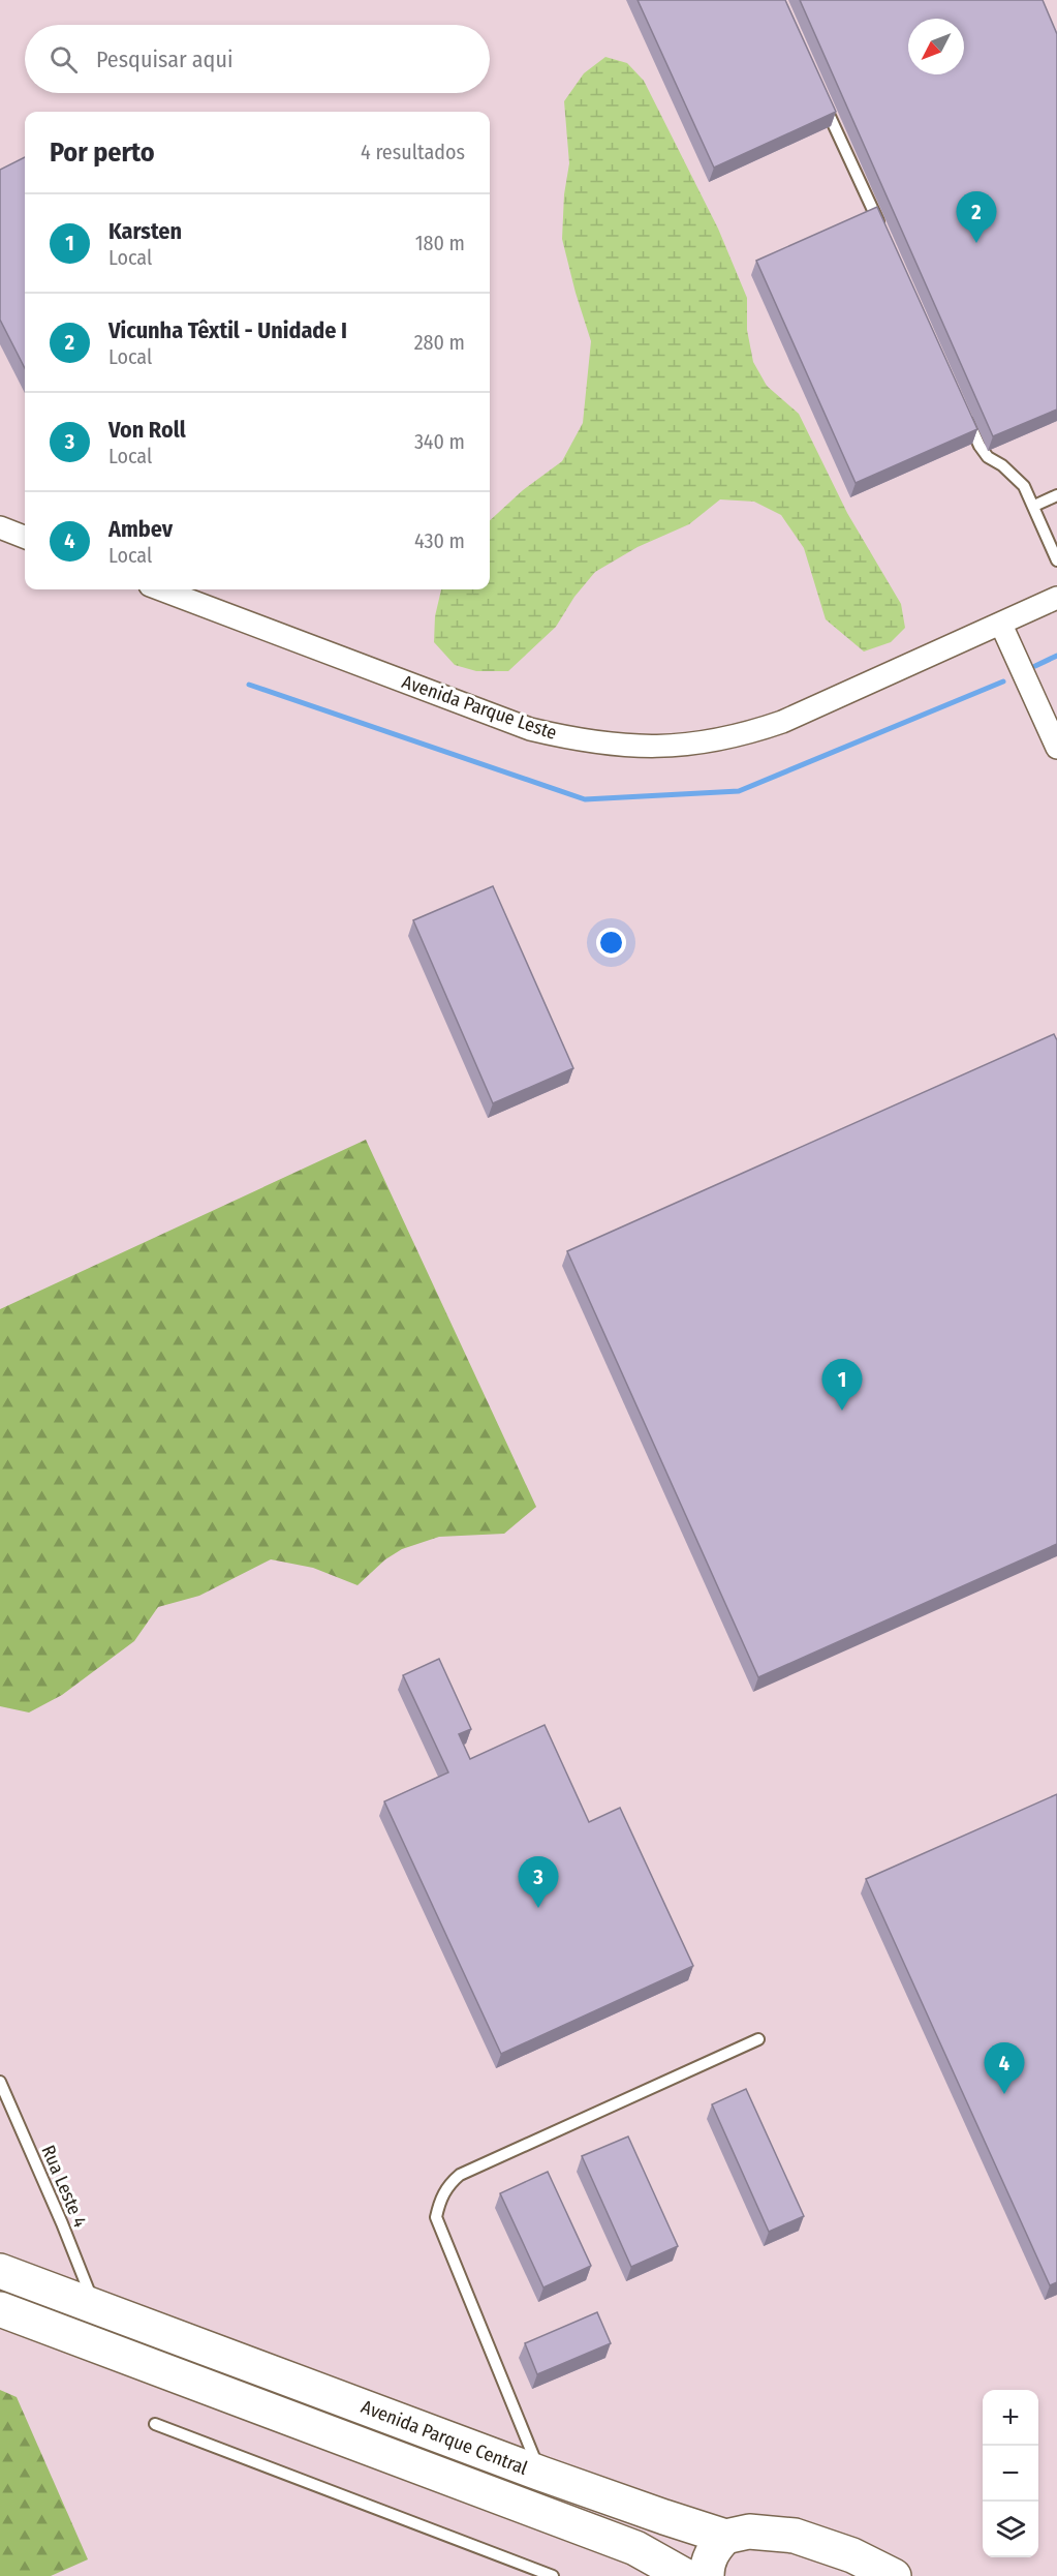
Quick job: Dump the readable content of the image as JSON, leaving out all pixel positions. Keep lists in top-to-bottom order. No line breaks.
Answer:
{"streets":{"main road":["Avenida Parque Central"],"street":["Avenida Parque Leste"],"lane":["Rua Leste 4"]},"crossings":[["Rua Leste 4","Avenida Parque Central"]],"north":"bottom left","page":{"search":"Pesquisar aqui","heading":["Por perto","4 resultados"],"pins":["2","1","3","4"],"list":[{"mark":"1","name":"Karsten","note":"Local","value":"180 m"},{"mark":"2","name":"Vicunha Têxtil - Unidade I","note":"Local","value":"280 m"},{"mark":"3","name":"Von Roll","note":"Local","value":"340 m"},{"mark":"4","name":"Ambev","note":"Local","value":"430 m"}],"map_buttons":["+","−"]}}
